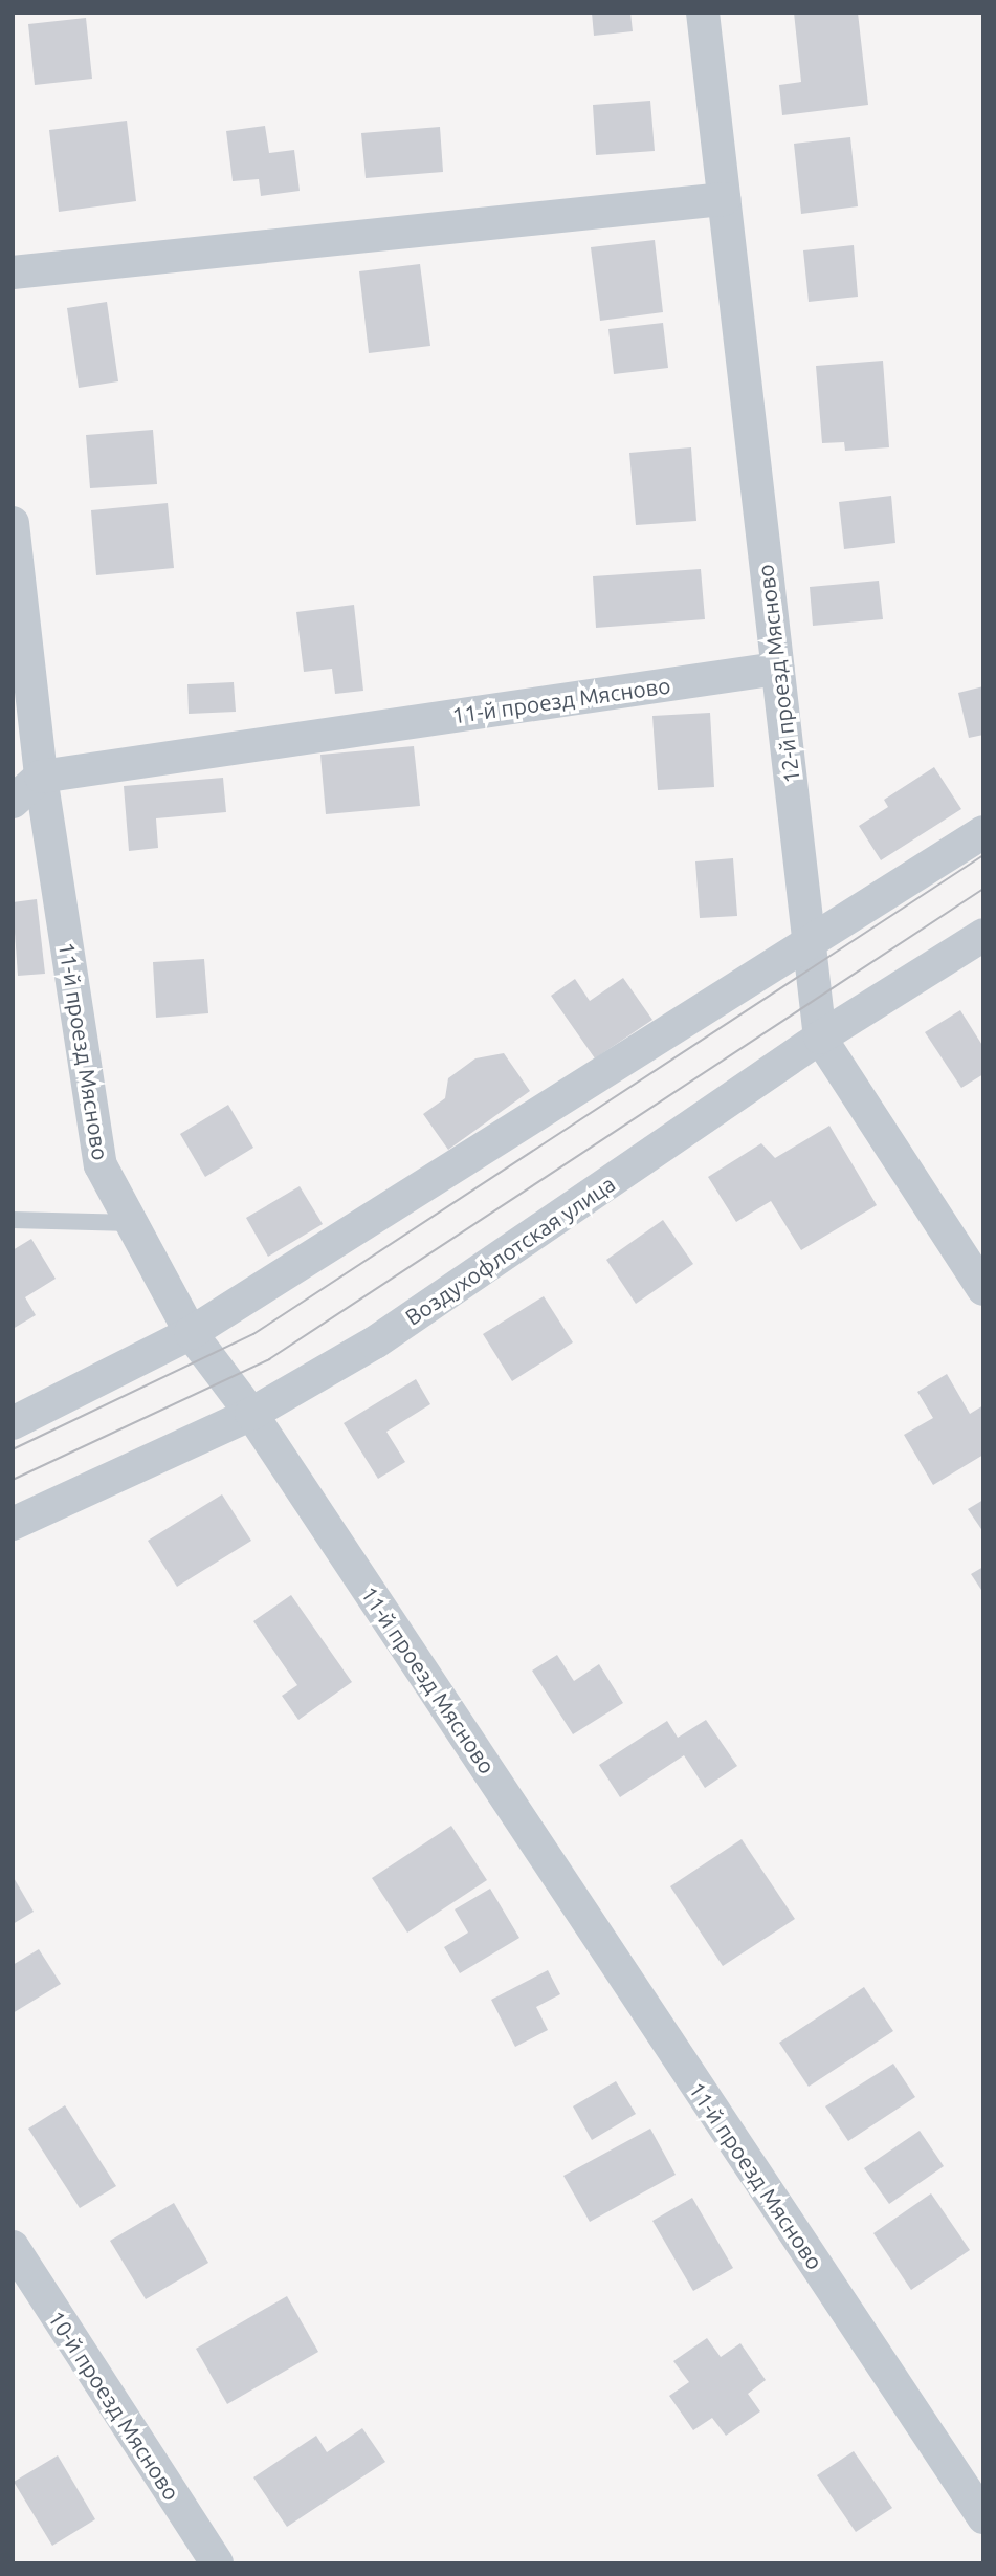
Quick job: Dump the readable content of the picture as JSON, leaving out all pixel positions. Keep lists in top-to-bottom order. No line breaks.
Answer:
{"streets":{"street":["12-й проезд Мясново","11-й проезд Мясново","Воздухофлотская улица","10-й проезд Мясново"]},"crossings":[["12-й проезд Мясново","11-й проезд Мясново"],["12-й проезд Мясново","Воздухофлотская улица"],["11-й проезд Мясново","Воздухофлотская улица"]]}
